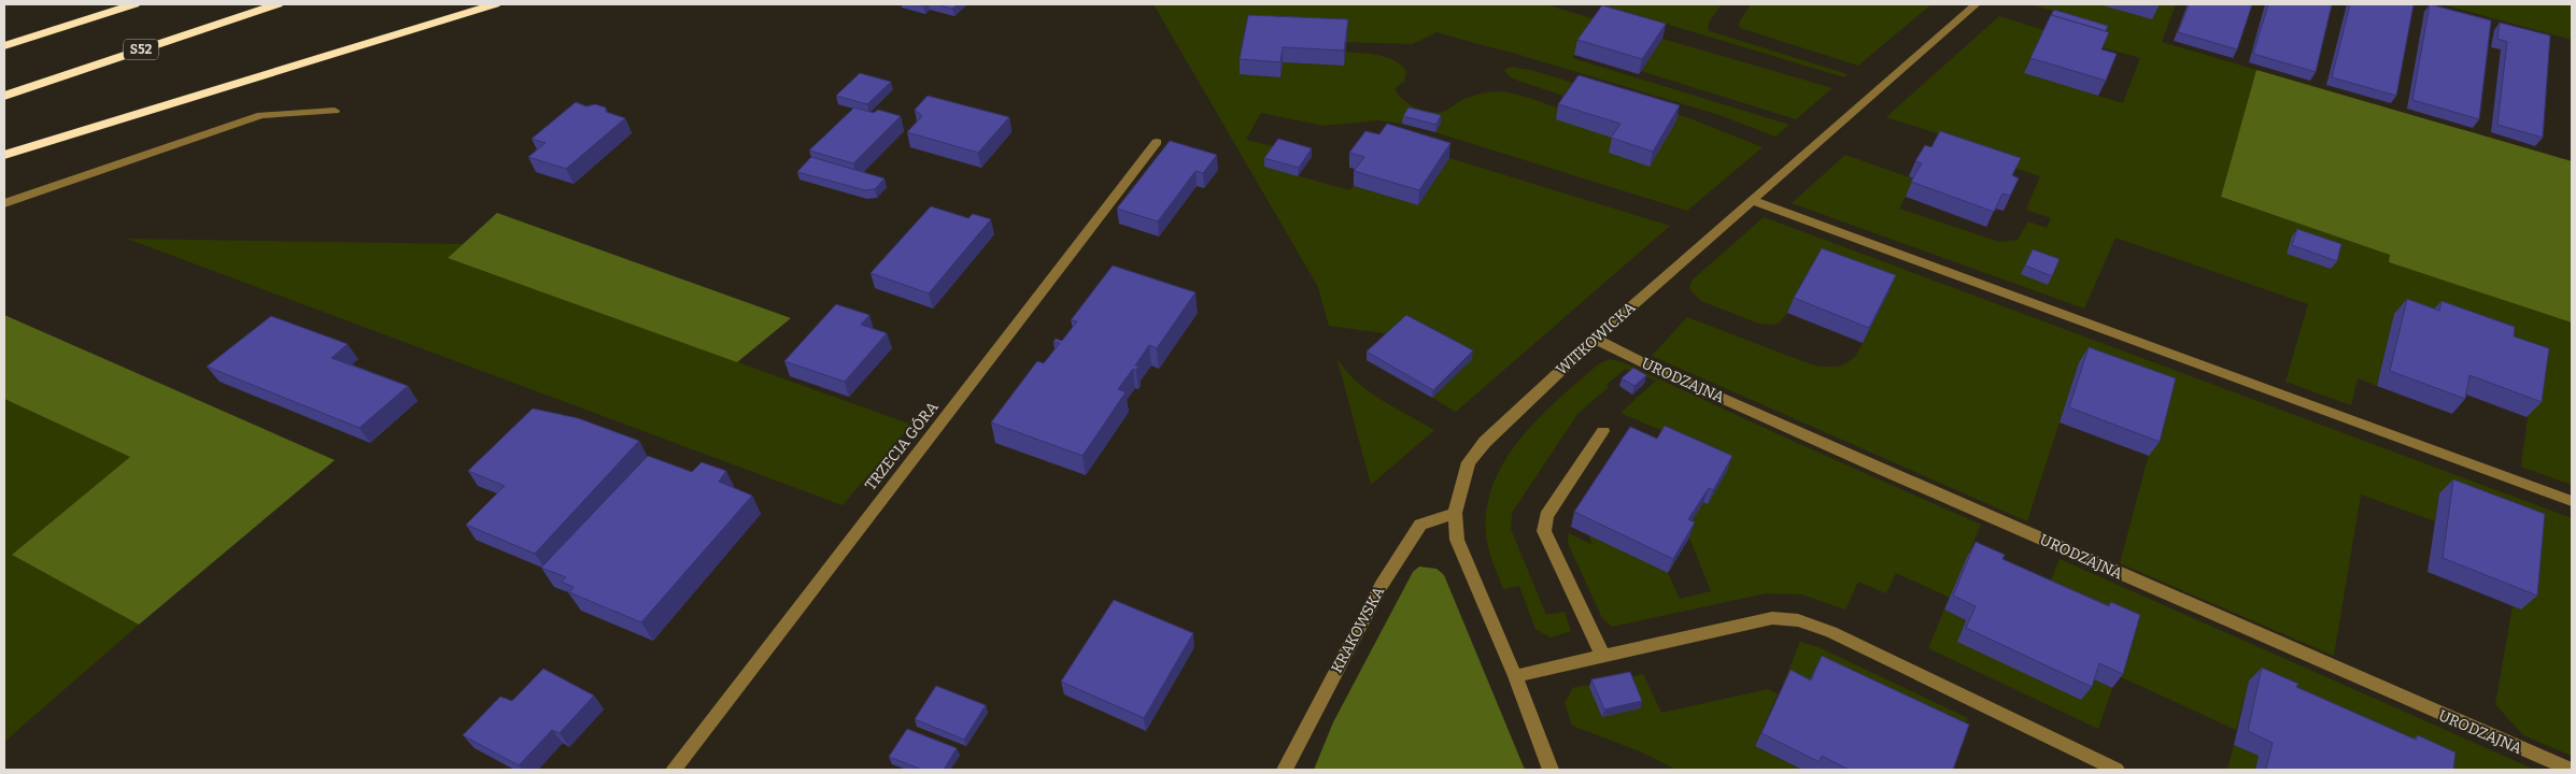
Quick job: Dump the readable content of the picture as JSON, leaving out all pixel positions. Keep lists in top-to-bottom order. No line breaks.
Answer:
{"streets":{"highway":["S52"],"street":["WITKOWICKA","URODZAJNA","TRZECIA GÓRA","KRAKOWSKA"]},"crossings":[["WITKOWICKA","URODZAJNA"],["WITKOWICKA","KRAKOWSKA"]]}
